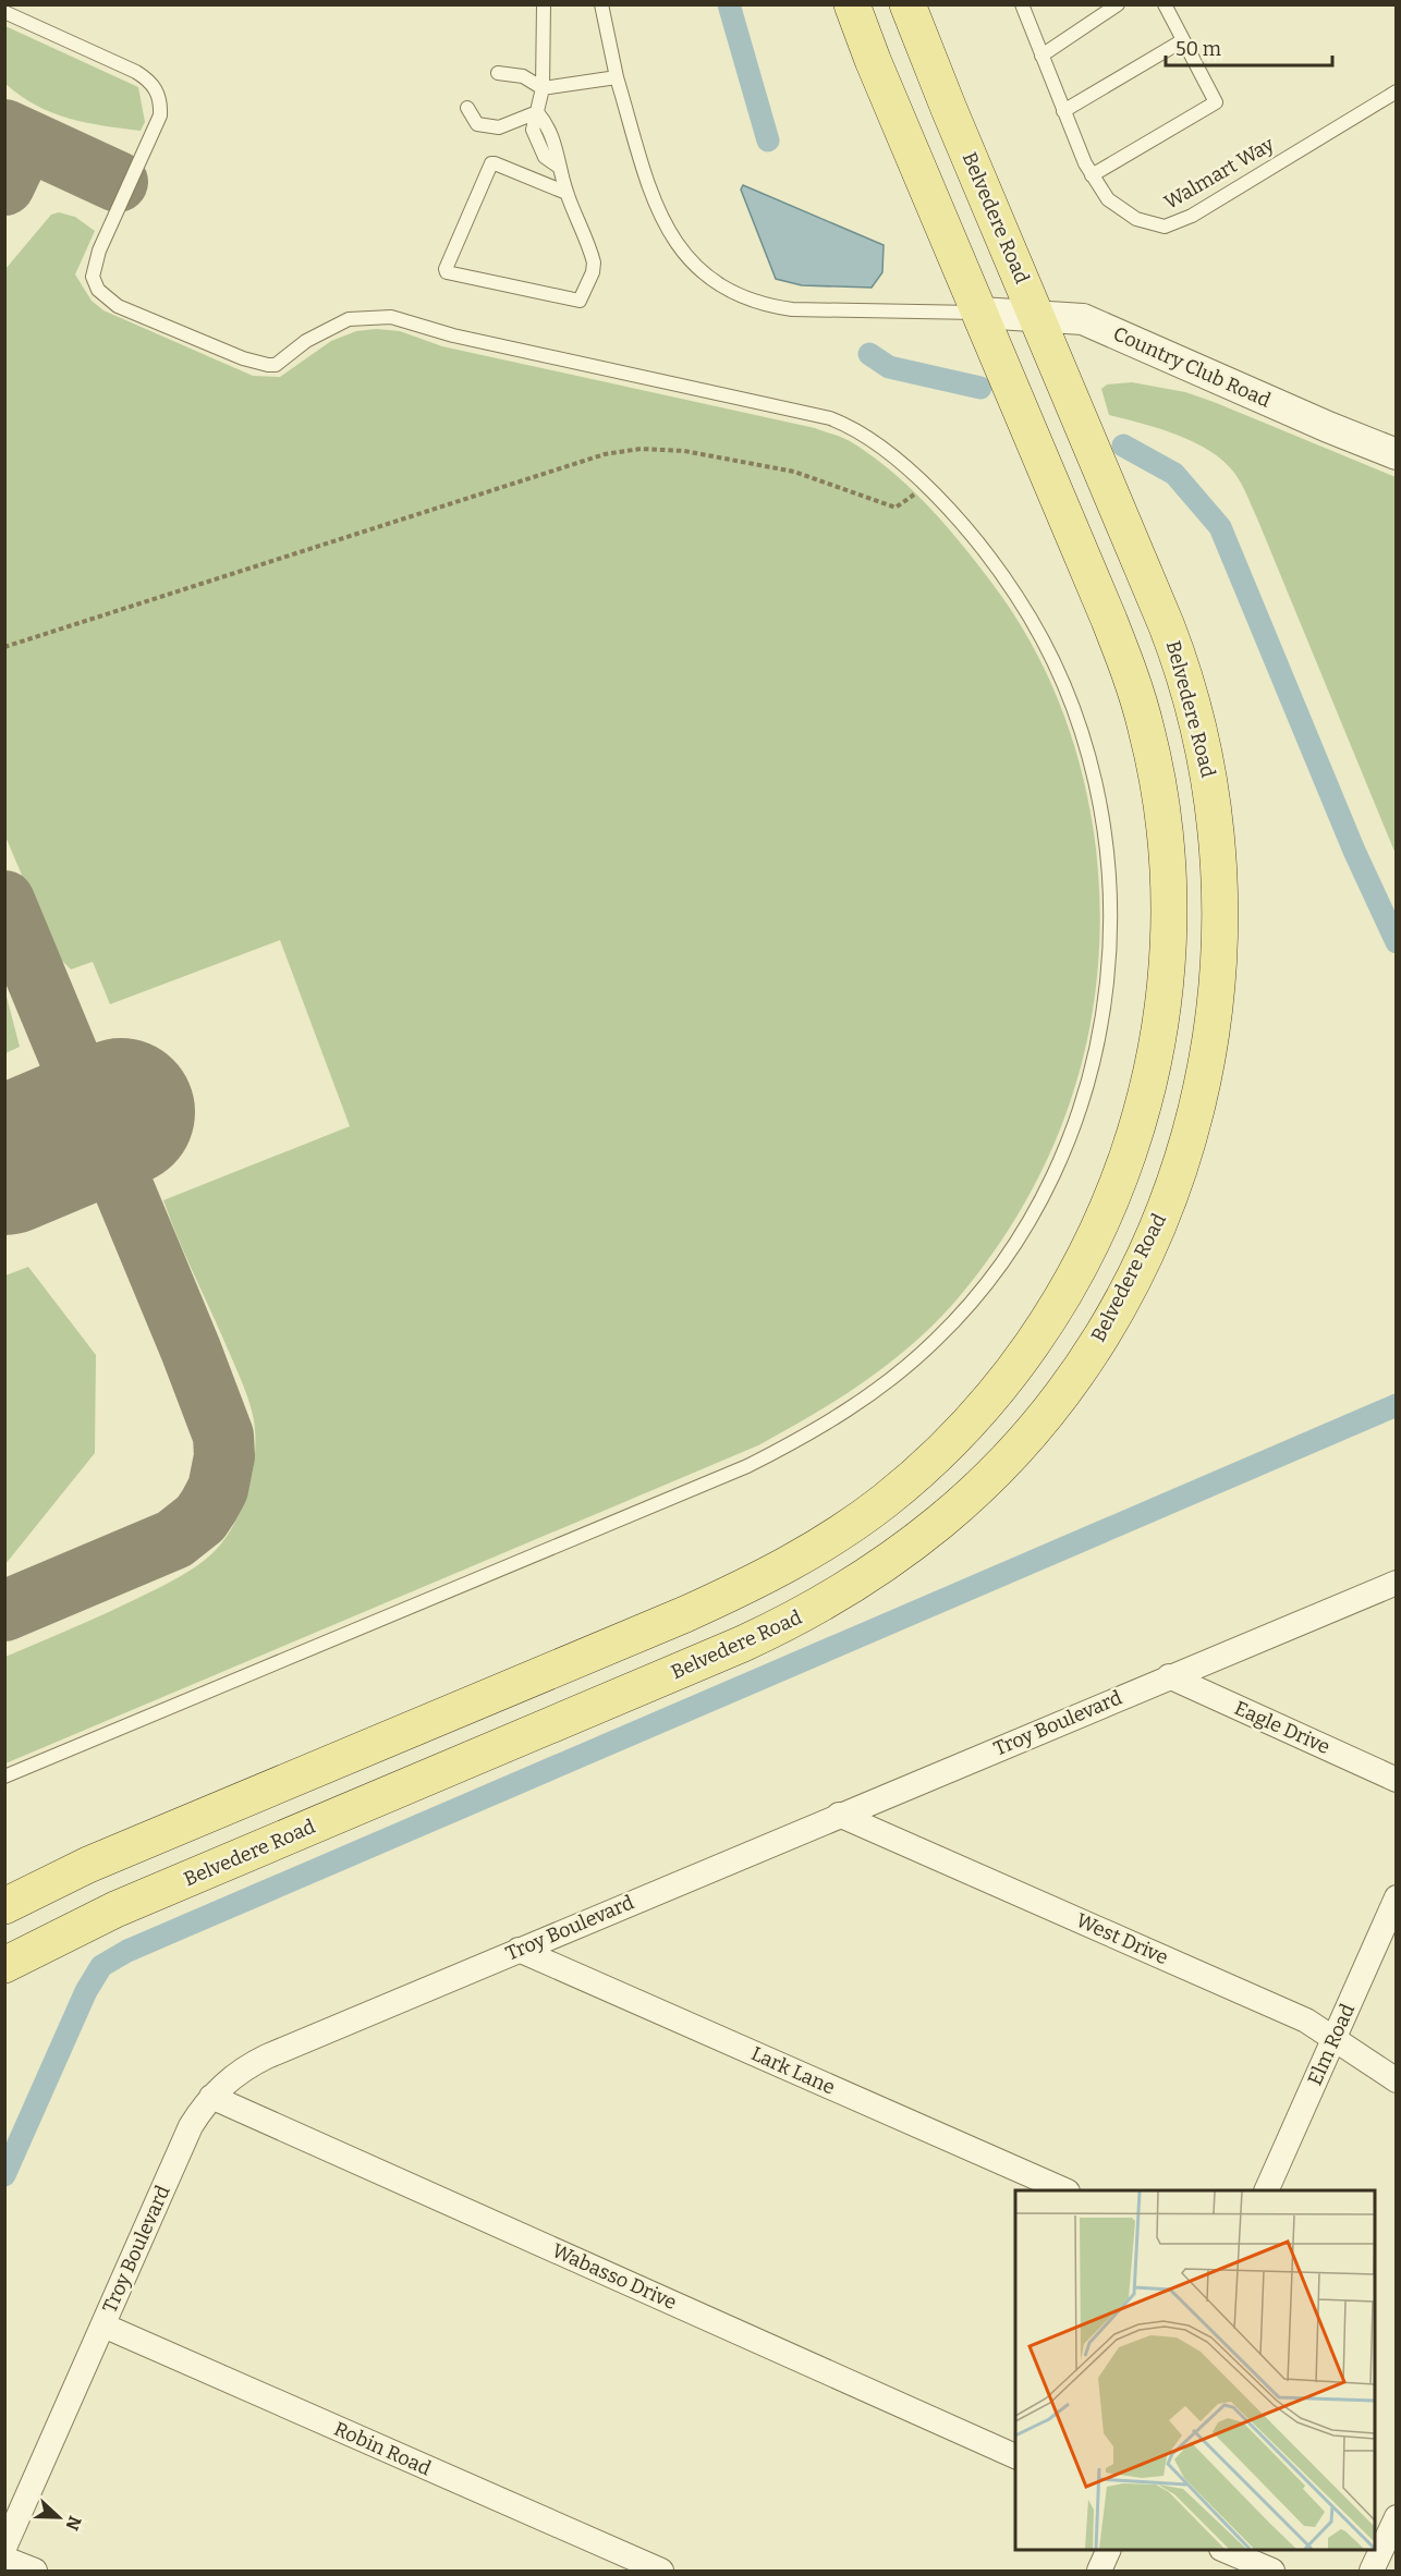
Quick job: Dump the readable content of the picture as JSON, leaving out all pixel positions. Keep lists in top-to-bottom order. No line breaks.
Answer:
{"streets":{"main road":["Belvedere Road"],"street":["Country Club Road","Troy Boulevard","Eagle Drive","West Drive","Elm Road","Lark Lane","Wabasso Drive","Robin Road"],"lane":["Walmart Way"]},"crossings":[["Belvedere Road","Country Club Road"],["Troy Boulevard","Eagle Drive"],["Troy Boulevard","West Drive"],["Troy Boulevard","Lark Lane"],["Troy Boulevard","Wabasso Drive"],["Troy Boulevard","Robin Road"],["West Drive","Elm Road"]],"scale_bar":"50 m","north":"right"}
